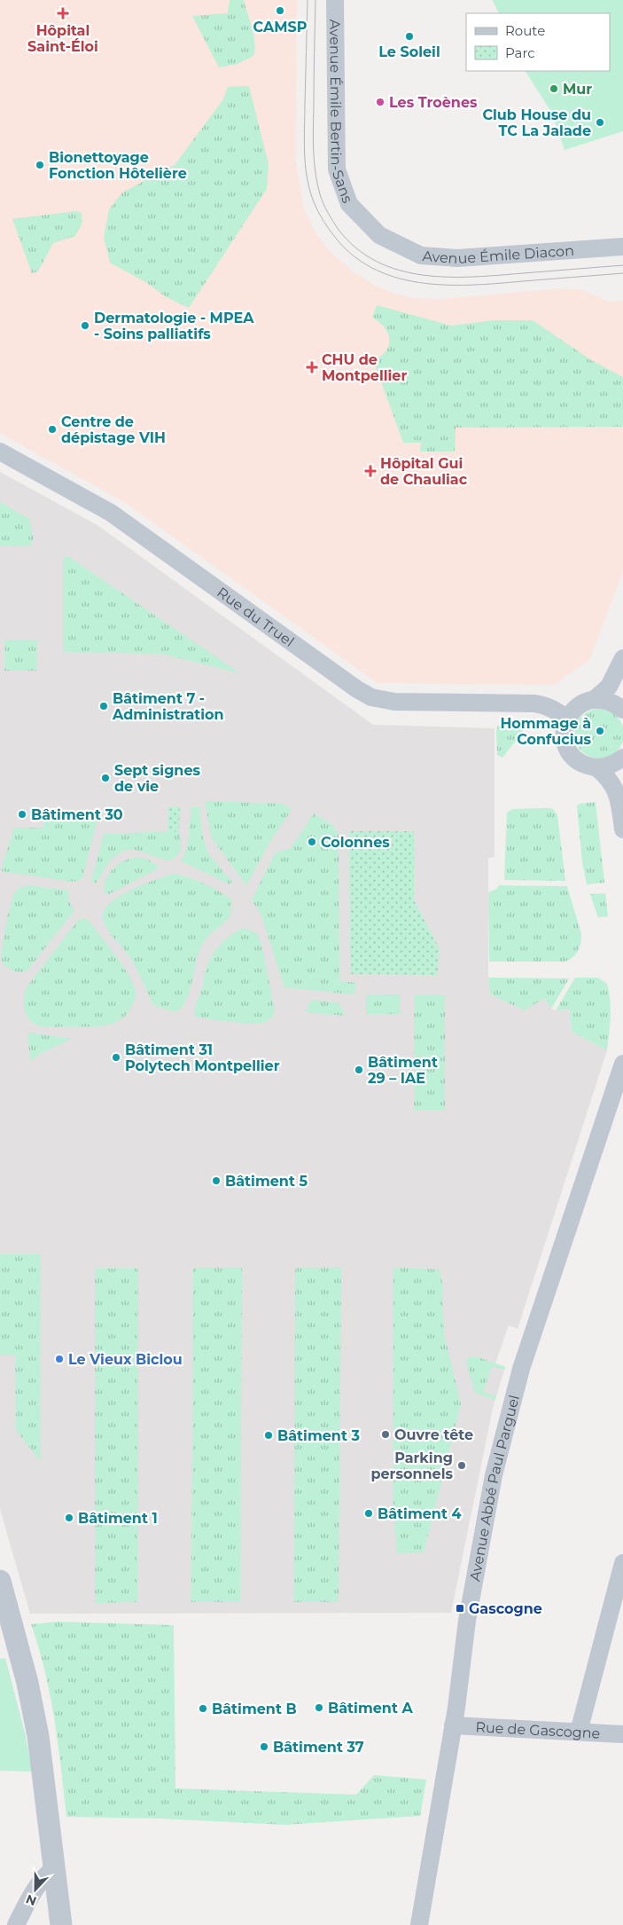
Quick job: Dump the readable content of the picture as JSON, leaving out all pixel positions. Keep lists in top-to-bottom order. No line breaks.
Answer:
{"streets":{"street":["Avenue Émile Bertin-Sans","Avenue Émile Diacon","Rue du Truel","Avenue Abbé Paul Parguel","Rue de Gascogne"]},"crossings":[["Avenue Émile Bertin-Sans","Avenue Émile Diacon"],["Avenue Abbé Paul Parguel","Rue de Gascogne"]],"places":{"other":["CAMSP","Le Soleil","Mur","Les Troènes","Club House du TC La Jalade","Bionettoyage Fonction Hôtelière","Dermatologie - MPEA - Soins palliatifs","Centre de dépistage VIH","Bâtiment 7 - Administration","Hommage à Confucius","Sept signes de vie","Bâtiment 30","Colonnes","Bâtiment 31 Polytech Montpellier","Bâtiment 29 – IAE","Bâtiment 5","Le Vieux Biclou","Ouvre tête","Bâtiment 3","Parking personnels","Bâtiment 4","Bâtiment 1","Bâtiment A","Bâtiment B","Bâtiment 37"],"health":["Hôpital Saint-Éloi","CHU de Montpellier","Hôpital Gui de Chauliac"],"transit":["Gascogne"]},"legend":["Route","Parc"],"north":"bottom"}
